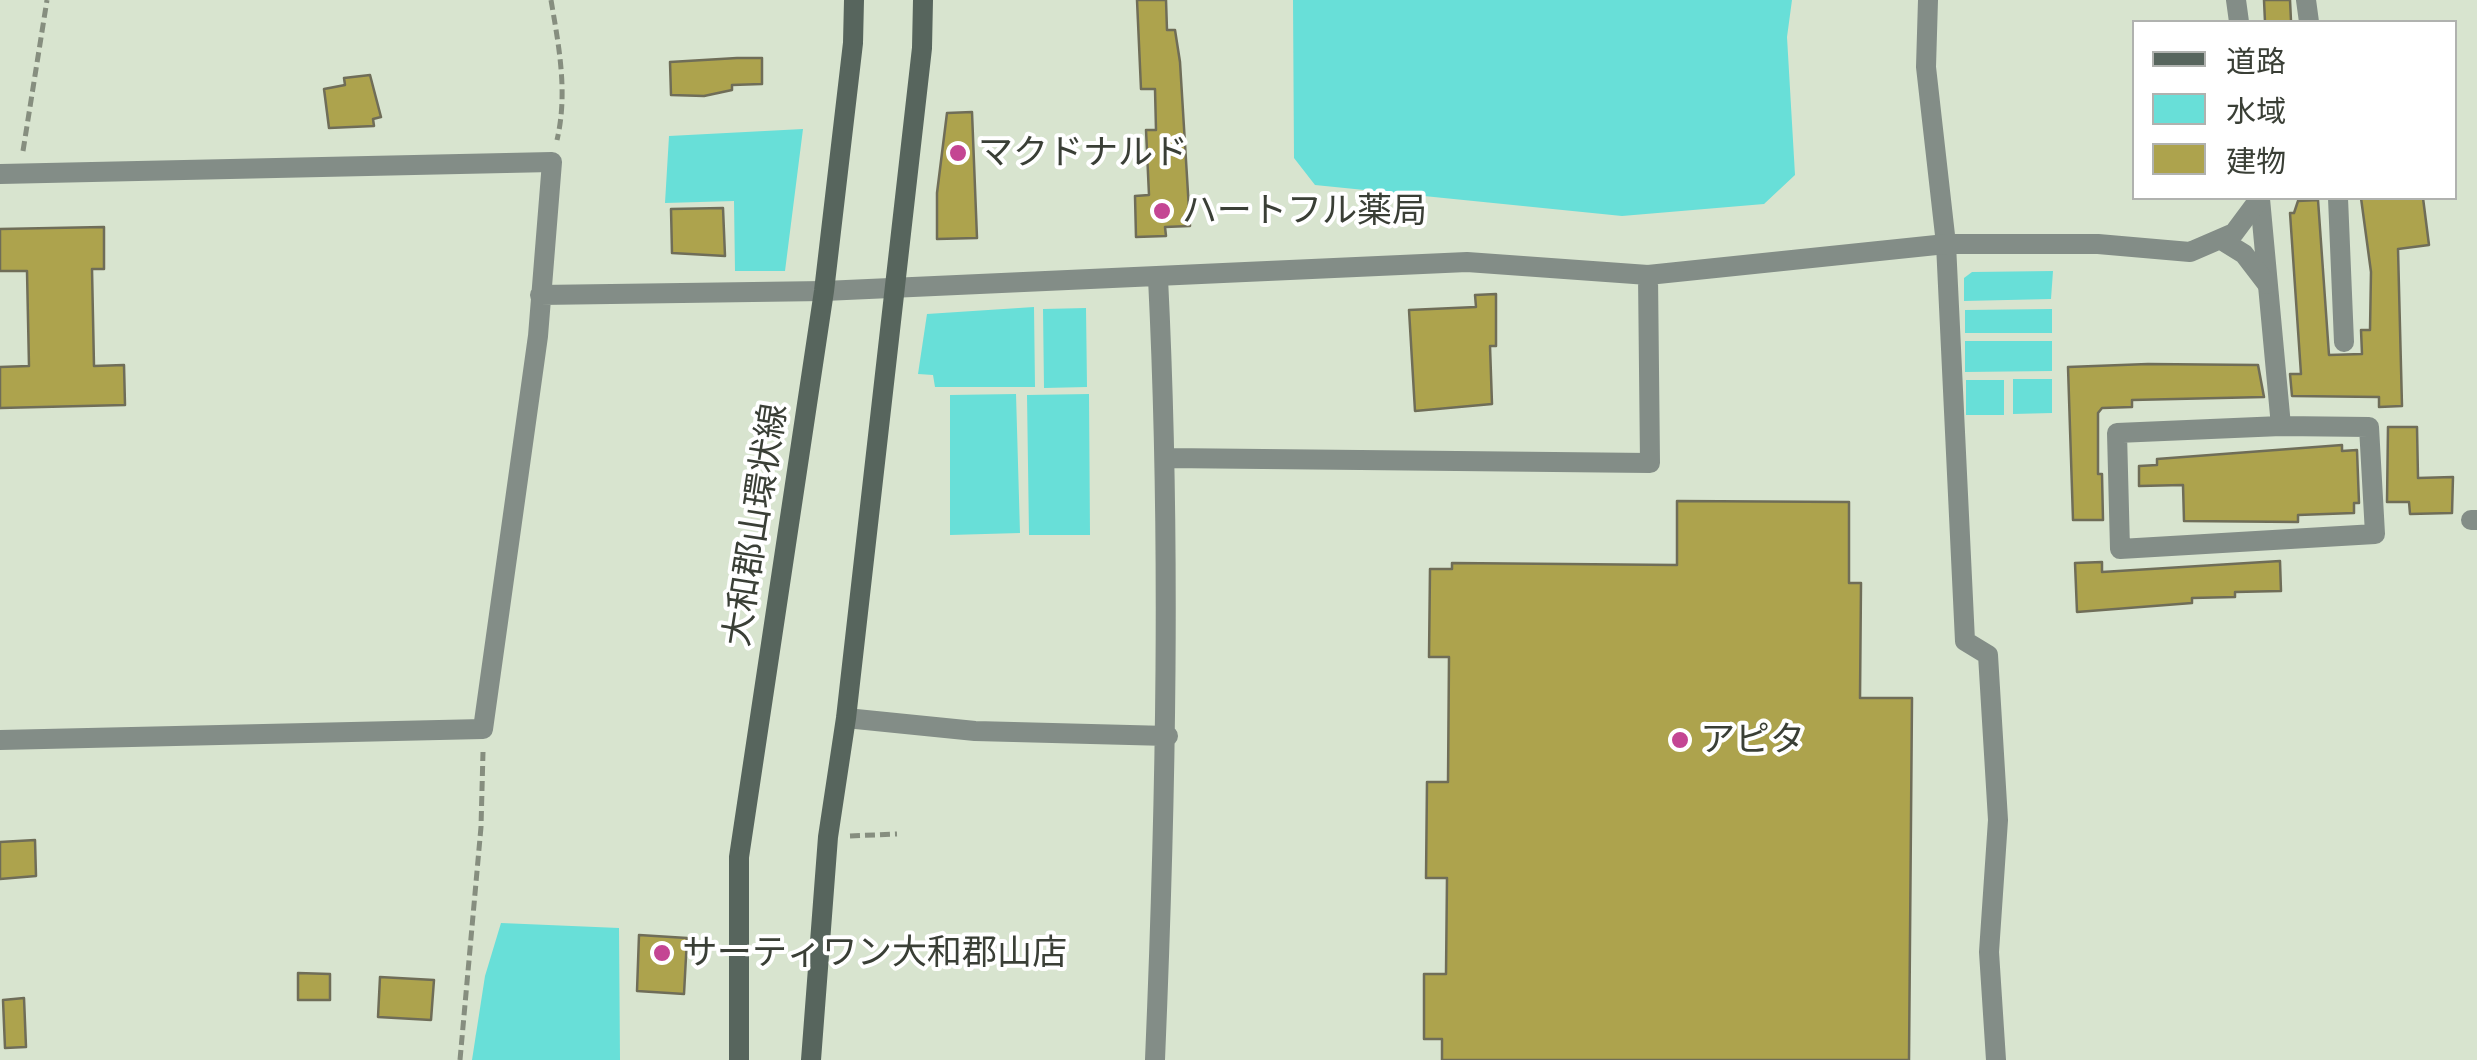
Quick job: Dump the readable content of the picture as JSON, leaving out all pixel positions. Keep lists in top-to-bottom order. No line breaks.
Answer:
{"streets":{"main road":["大和郡山環状線"]},"places":["マクドナルド","ハートフル薬局","アピタ","サーティワン大和郡山店"],"legend":["道路","水域","建物"]}
